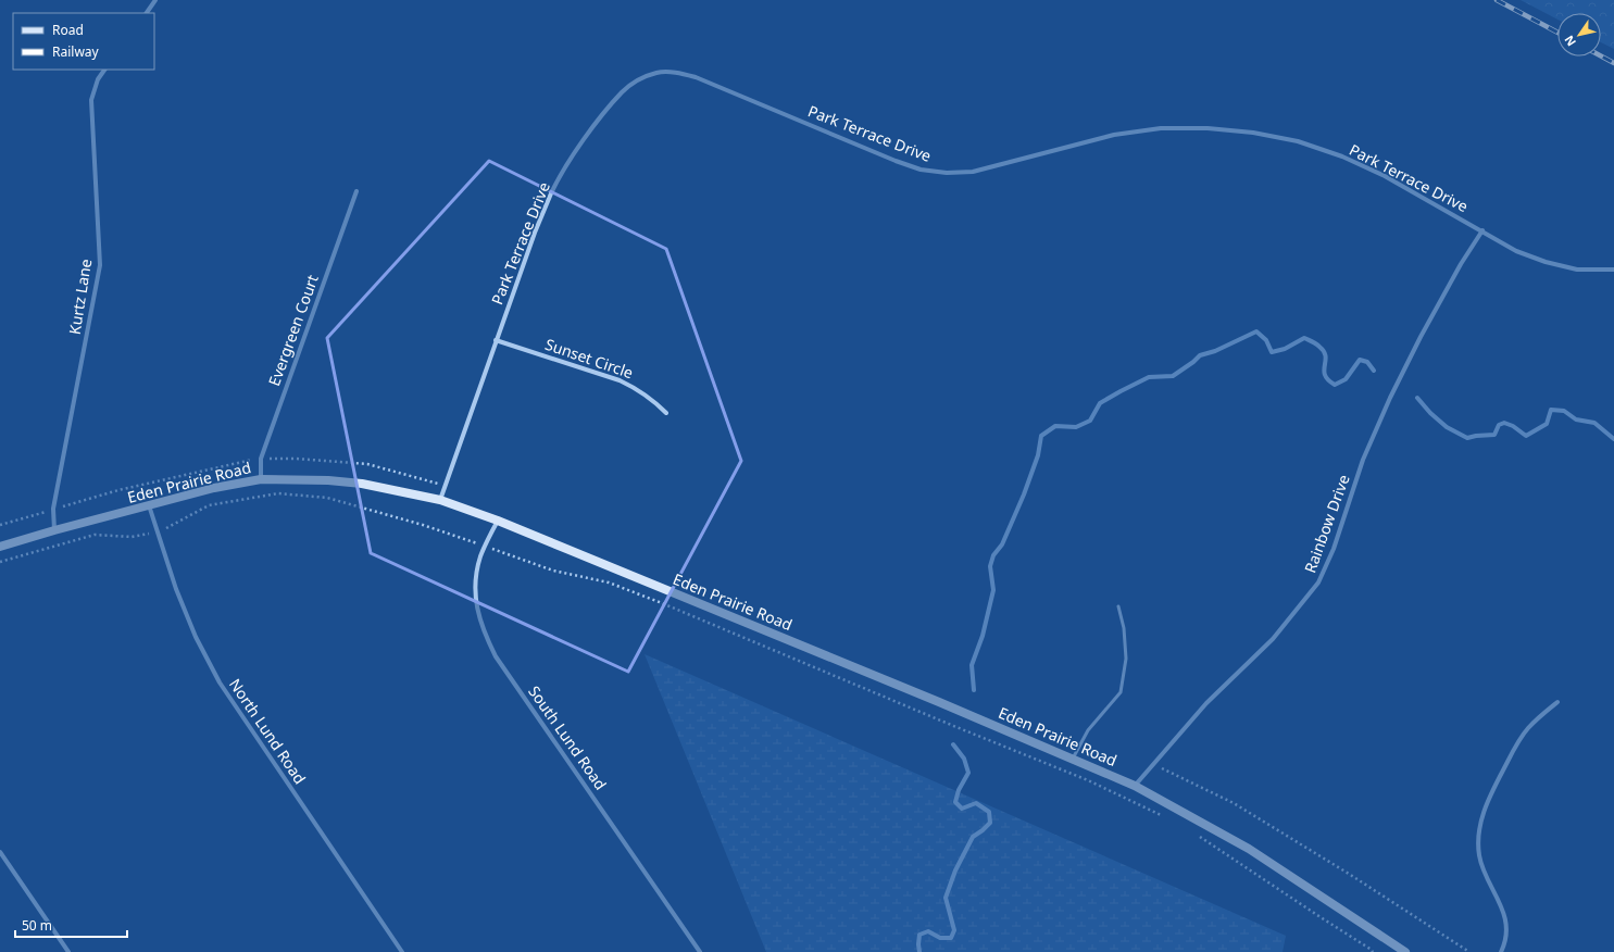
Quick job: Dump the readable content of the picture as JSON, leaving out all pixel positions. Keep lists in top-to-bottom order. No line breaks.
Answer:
{"streets":{"main road":["Eden Prairie Road"],"street":["Park Terrace Drive","Kurtz Lane","Evergreen Court","Sunset Circle","Rainbow Drive","North Lund Road","South Lund Road"]},"crossings":[["Park Terrace Drive","Sunset Circle"],["Park Terrace Drive","Eden Prairie Road"],["Park Terrace Drive","Rainbow Drive"],["Kurtz Lane","Eden Prairie Road"],["Evergreen Court","Eden Prairie Road"],["Eden Prairie Road","Rainbow Drive"],["Eden Prairie Road","North Lund Road"],["Eden Prairie Road","South Lund Road"]],"legend":["Road","Railway"],"scale_bar":"50 m","north":"bottom left"}
